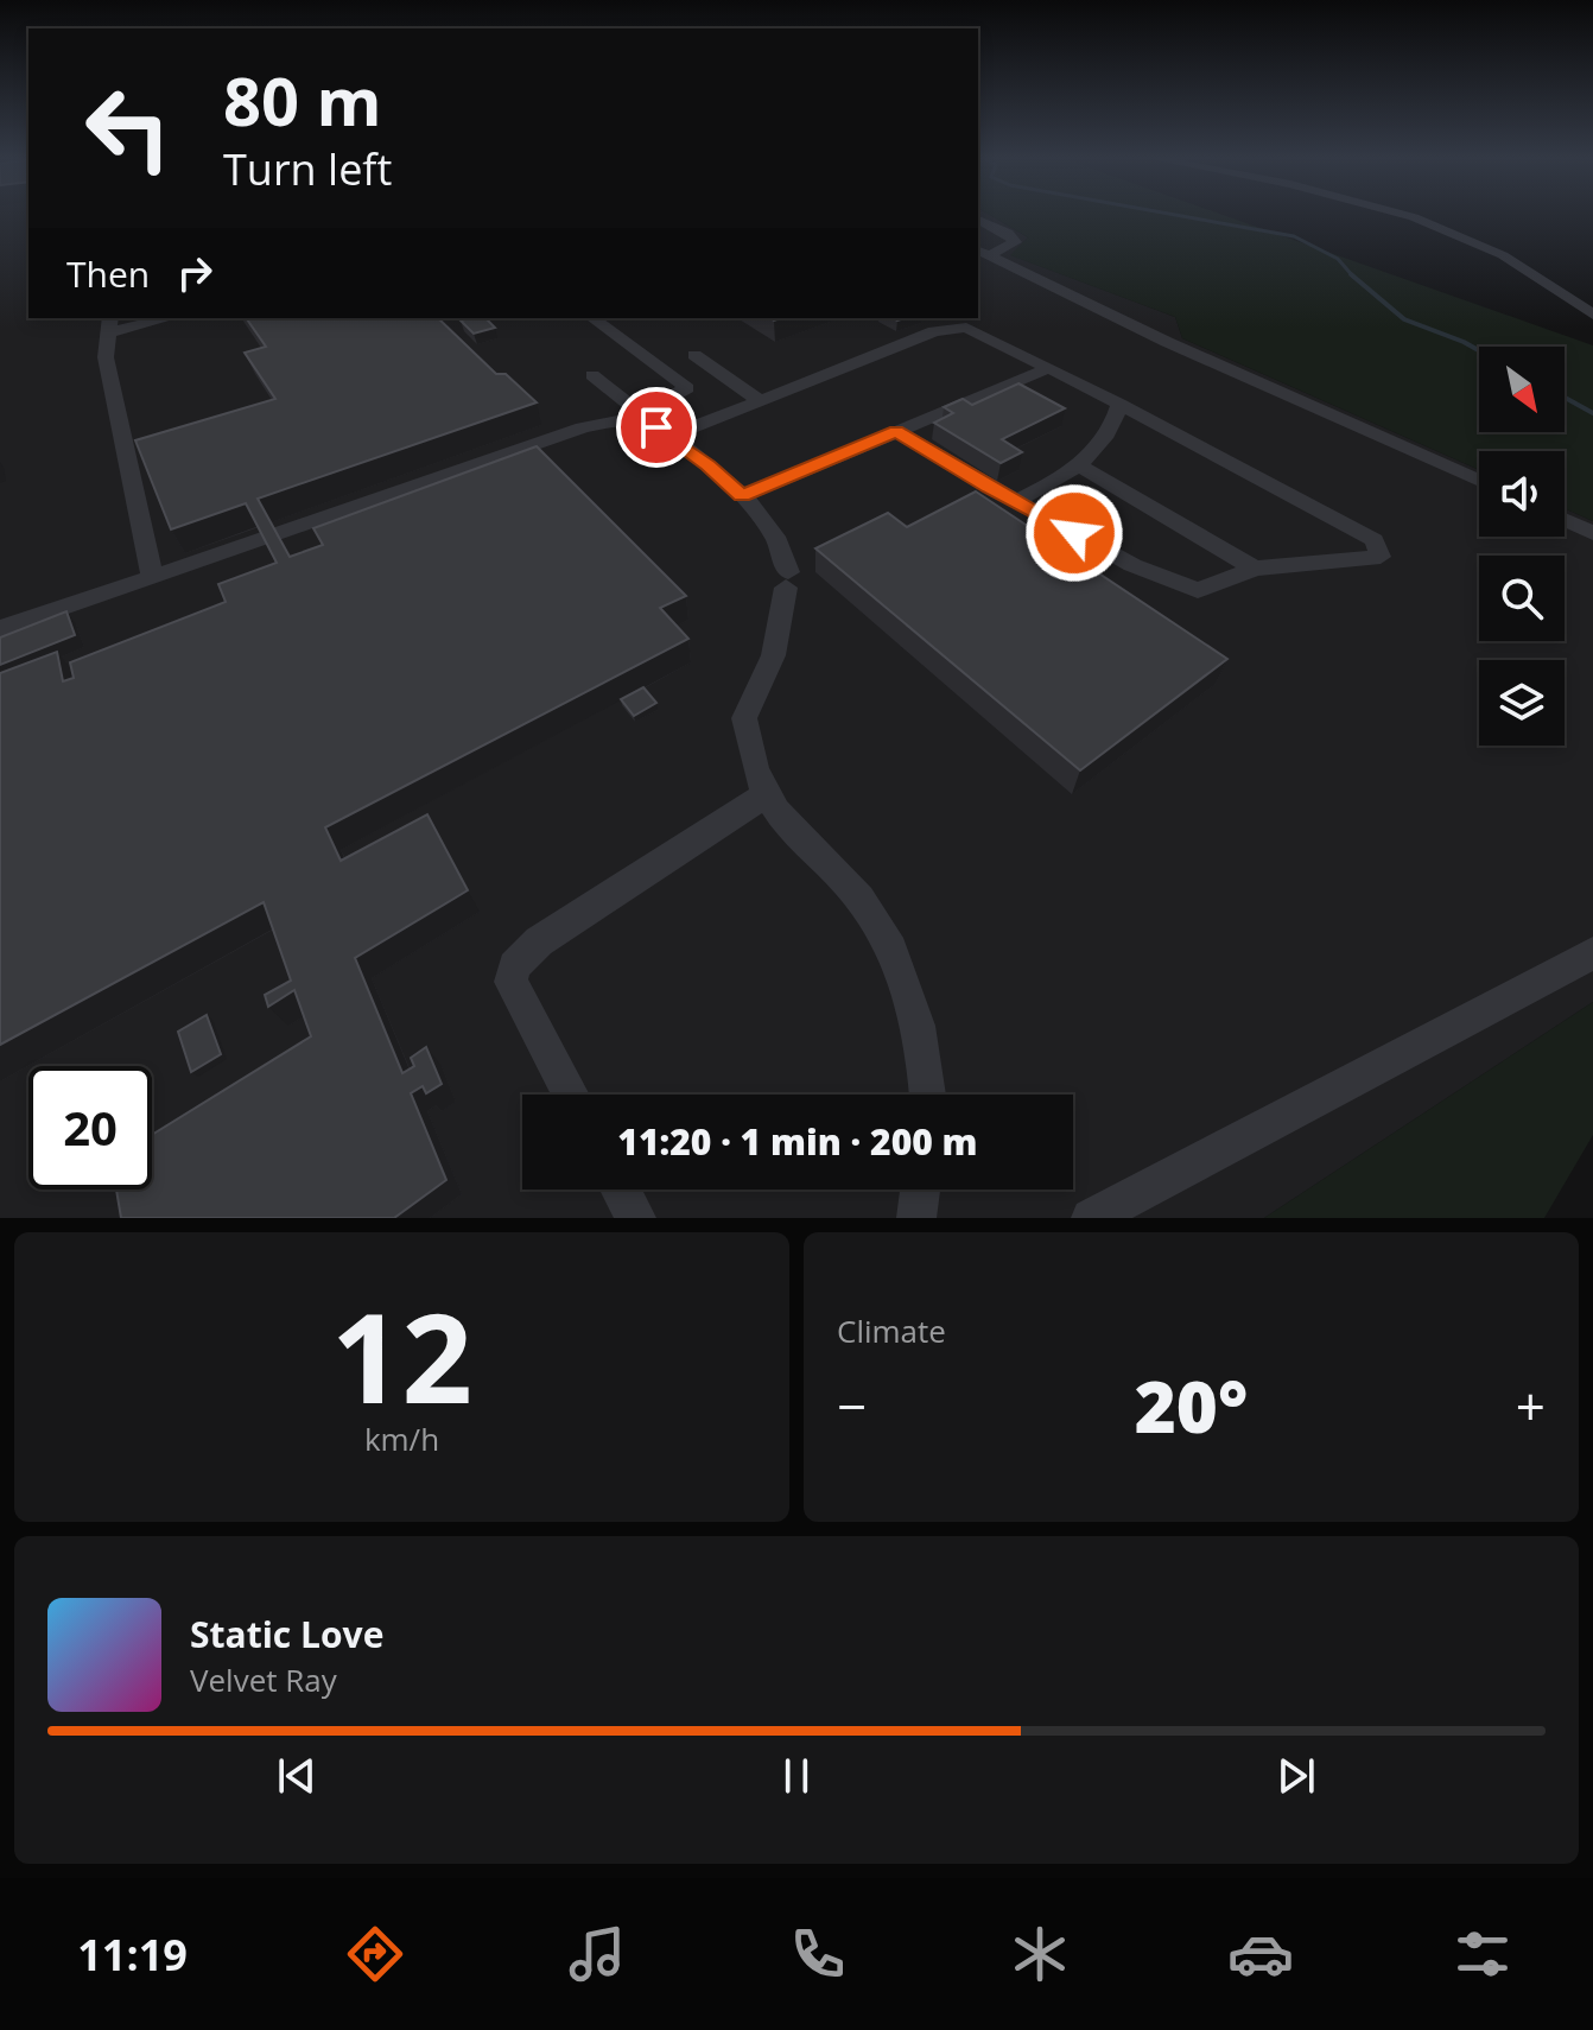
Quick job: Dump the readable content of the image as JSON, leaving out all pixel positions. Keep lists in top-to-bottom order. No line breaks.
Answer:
{"north":"bottom right","page":{"turn":["80 m","Turn left"],"then":"Then","limit":"20","trip":"11:20 · 1 min · 200 m","tile":[["12","km/h"],"Climate"],"heat":["−","20°","+"],"song":["Static Love","Velvet Ray"],"tabs":"11:19"}}
